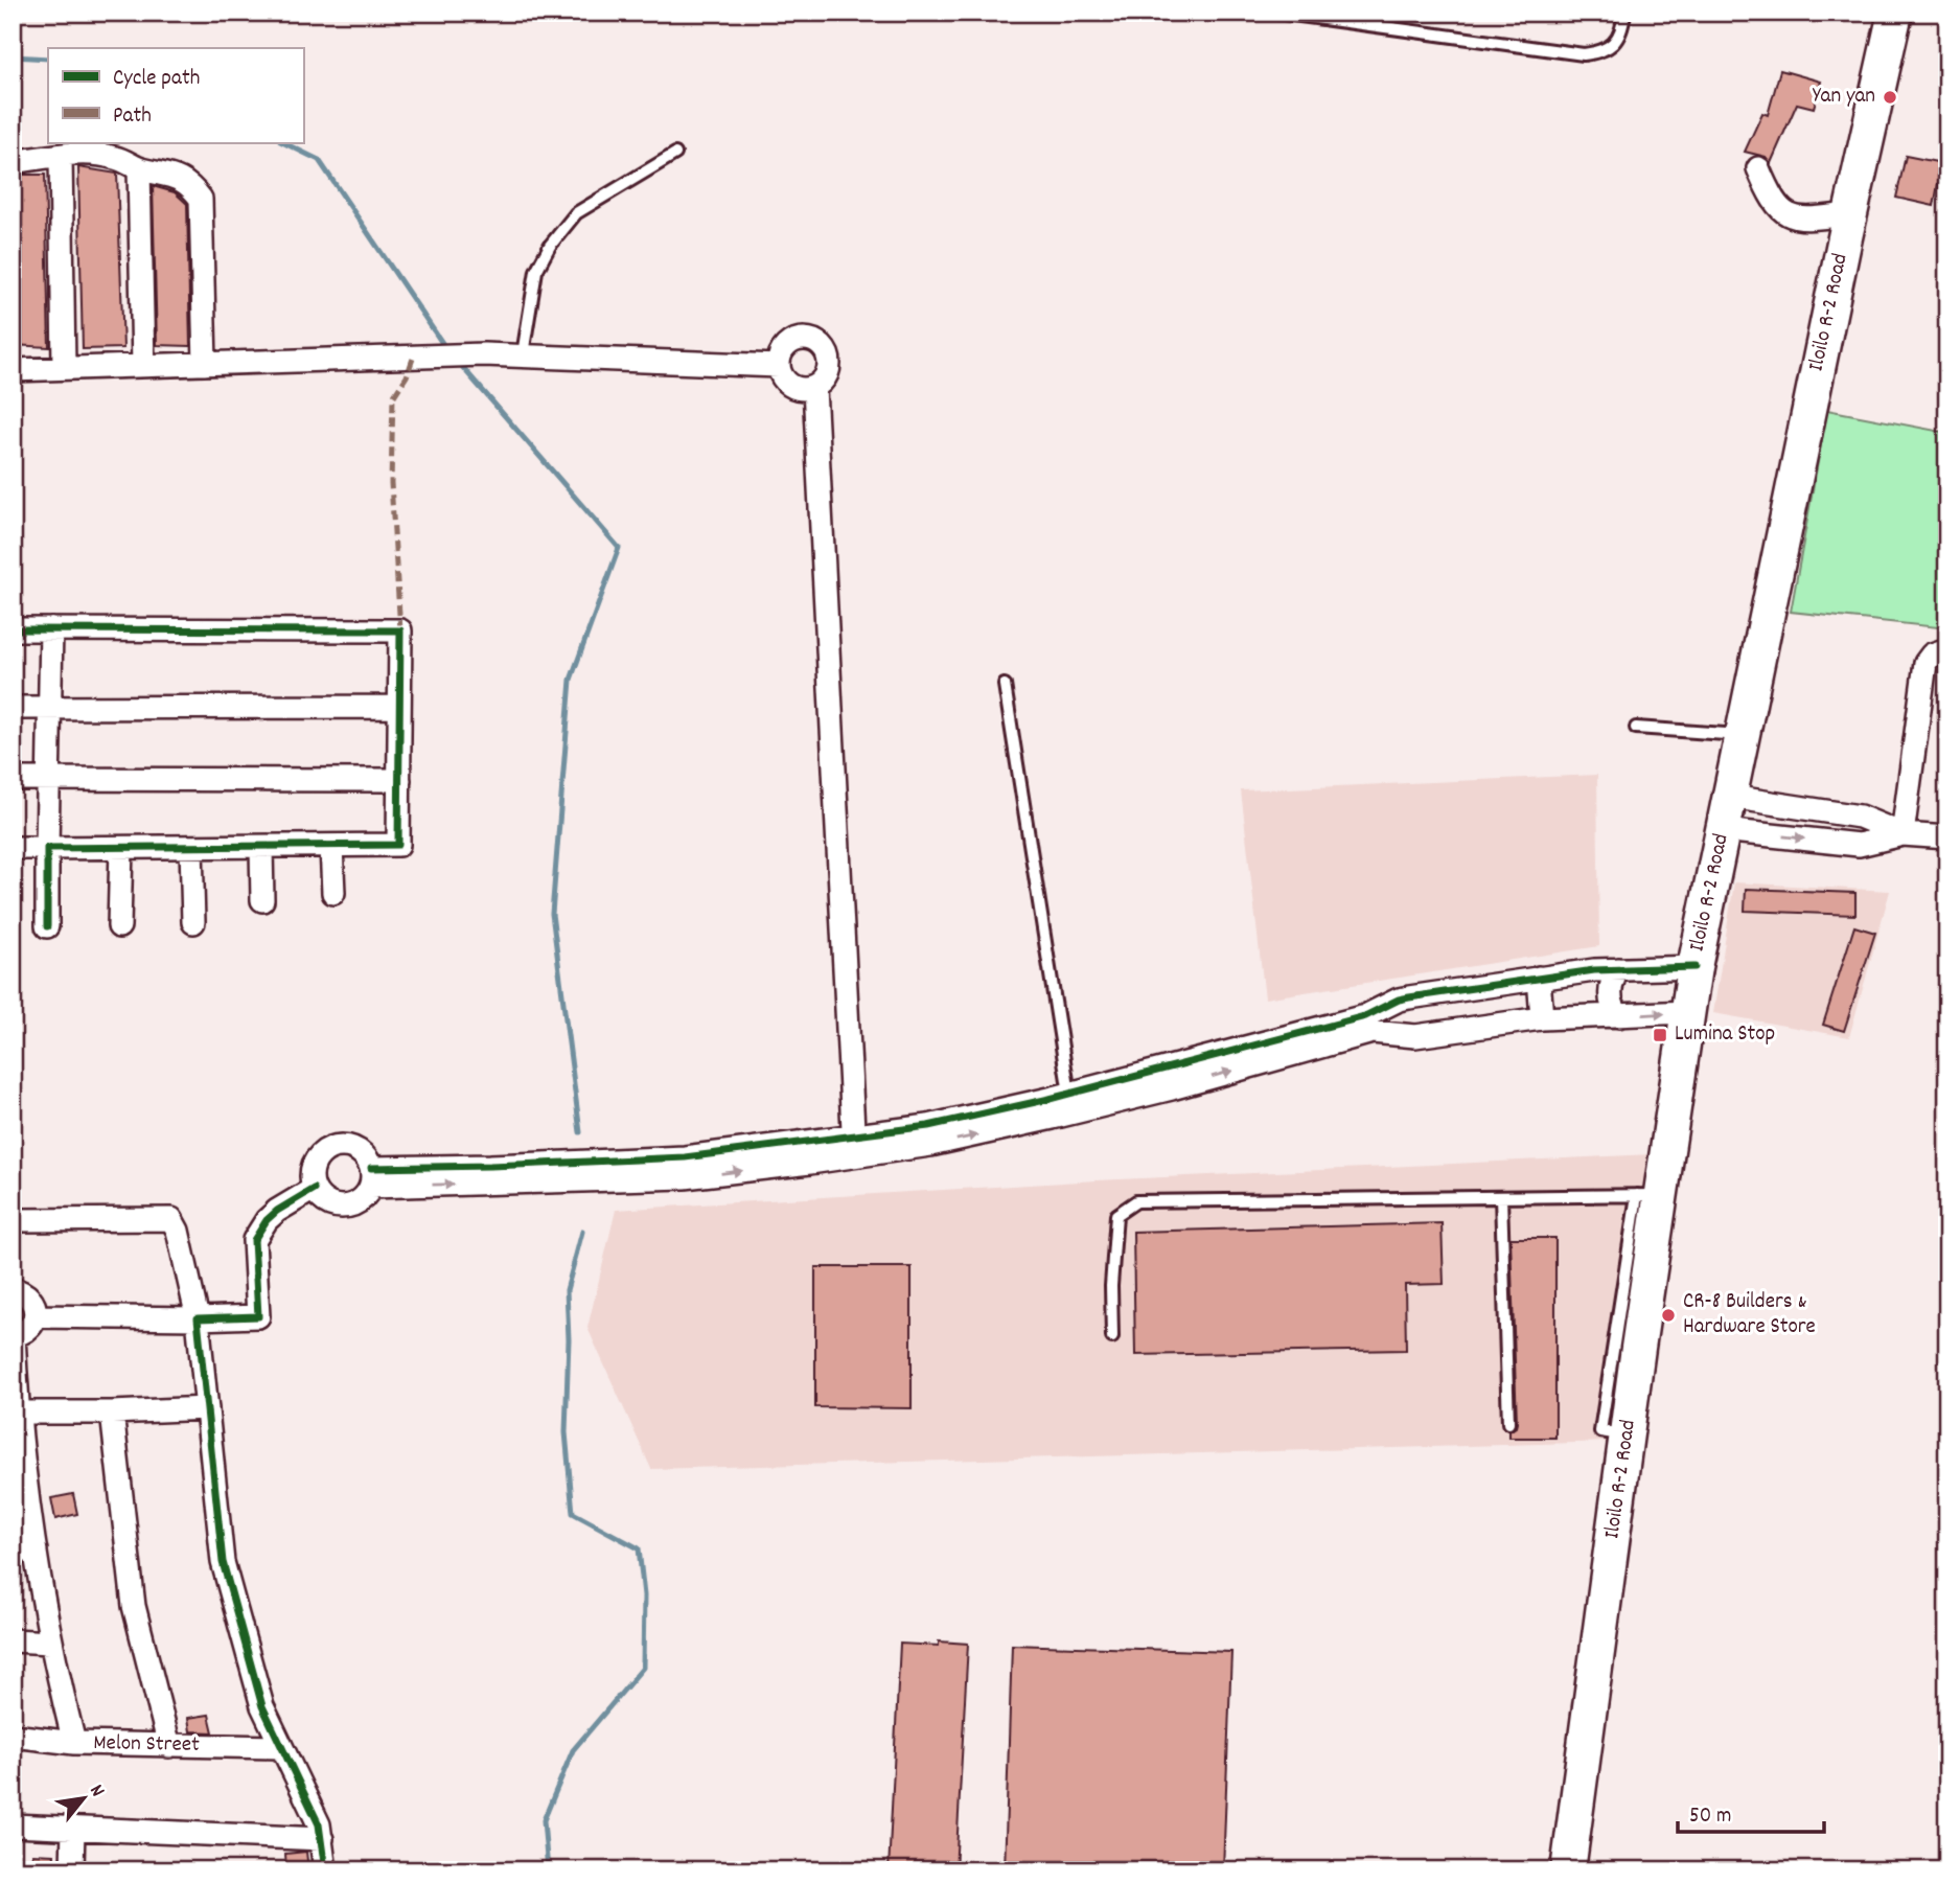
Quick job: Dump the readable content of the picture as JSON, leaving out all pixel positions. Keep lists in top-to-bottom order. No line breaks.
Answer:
{"streets":{"main road":["Iloilo R-2 Road"],"street":["Melon Street"]},"places":{"other":["Yan yan","CR-8 Builders & Hardware Store"],"transit":["Lumina Stop"]},"legend":["Cycle path","Path"],"scale_bar":"50 m","north":"top right"}
